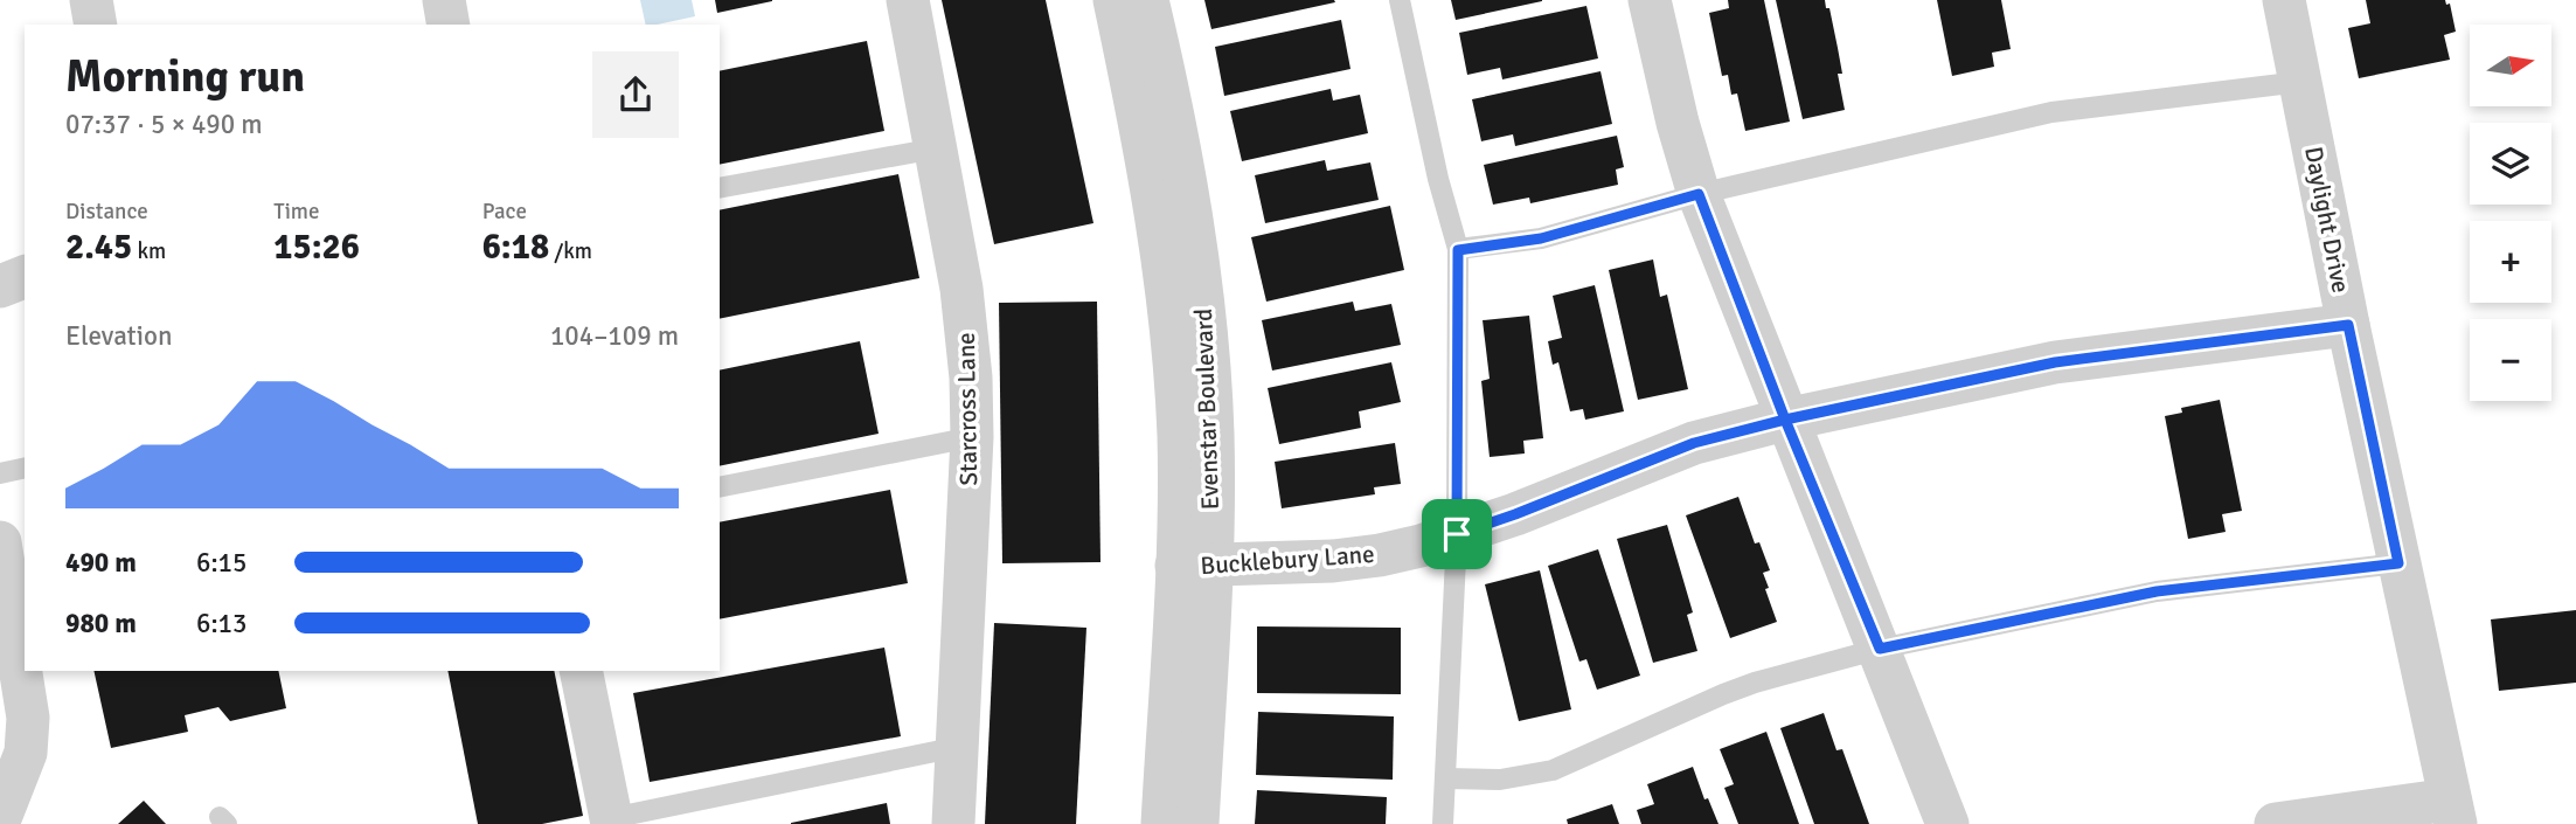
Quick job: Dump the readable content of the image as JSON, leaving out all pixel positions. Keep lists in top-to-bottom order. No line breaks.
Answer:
{"streets":{"street":["Daylight Drive","Starcross Lane","Evenstar Boulevard","Bucklebury Lane"]},"crossings":[["Daylight Drive","Bucklebury Lane"],["Evenstar Boulevard","Bucklebury Lane"]],"north":"right","page":{"map_buttons":["+","−"],"heading":["Morning run","07:37 · 5 × 490 m"],"stats":[["Distance","2.45 km"],["Time","15:26"],["Pace","6:18 /km"]],"chart":["Elevation","104–109 m"],"list":[{"name":"490 m","note":"6:15"},{"name":"980 m","note":"6:13"}]}}
